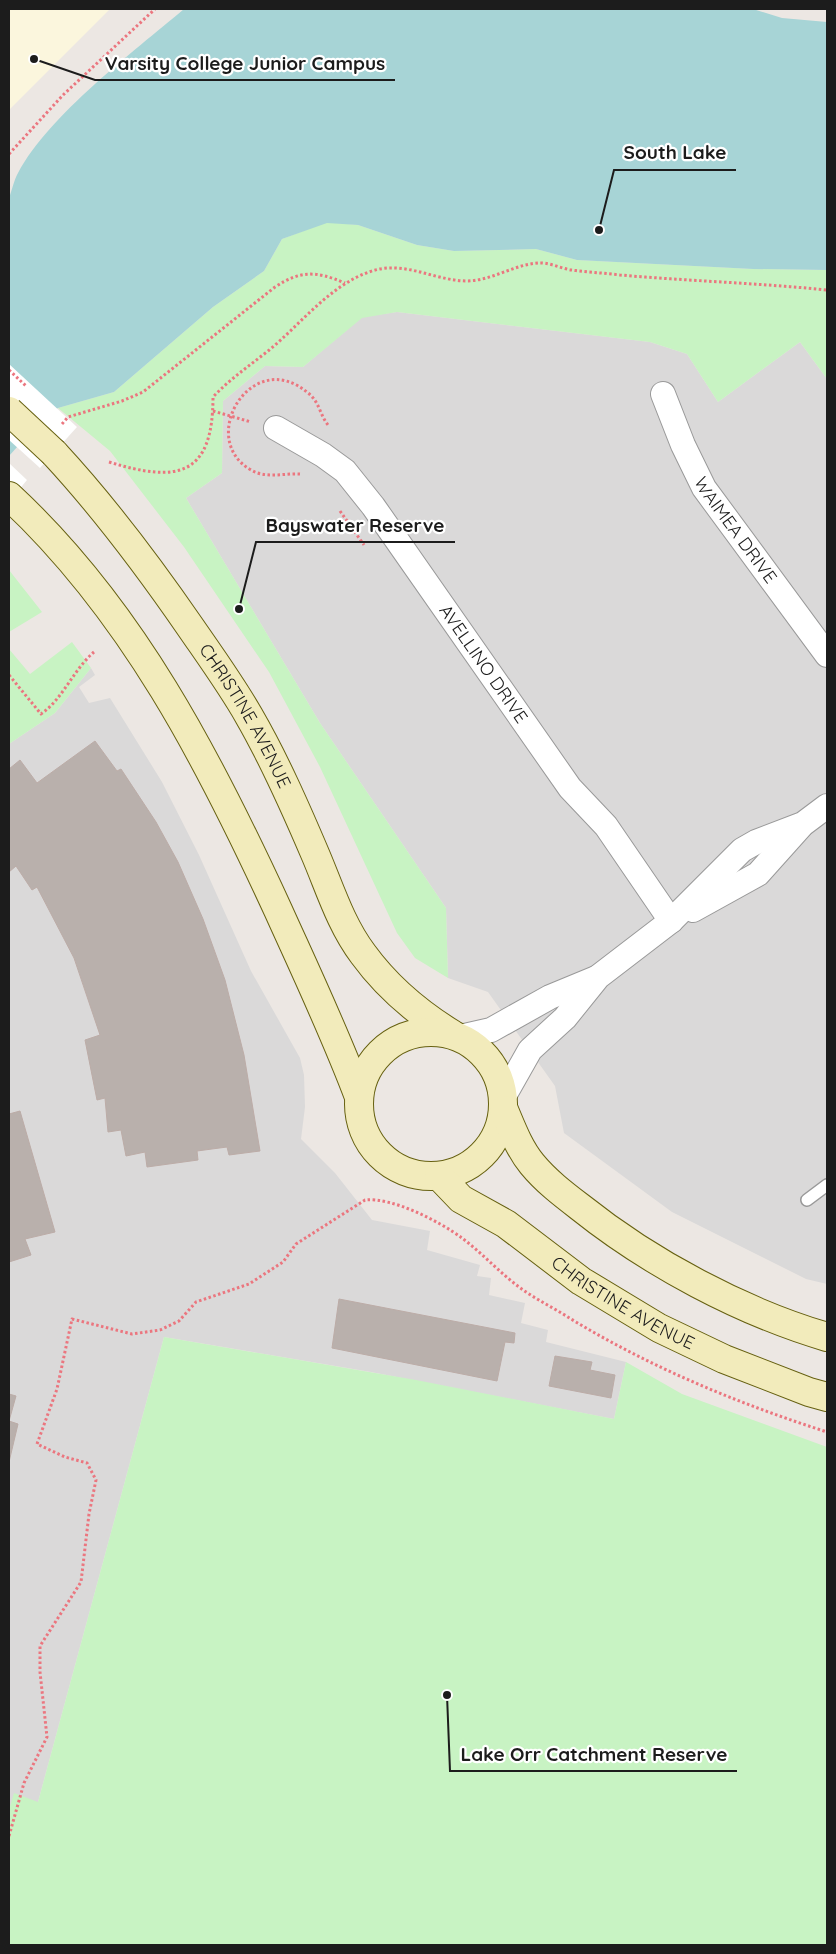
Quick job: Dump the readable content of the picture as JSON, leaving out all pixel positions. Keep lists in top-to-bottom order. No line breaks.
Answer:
{"streets":{"main road":["CHRISTINE AVENUE"],"street":["WAIMEA DRIVE","AVELLINO DRIVE"]},"places":["Varsity College Junior Campus","South Lake","Bayswater Reserve","Lake Orr Catchment Reserve"]}
